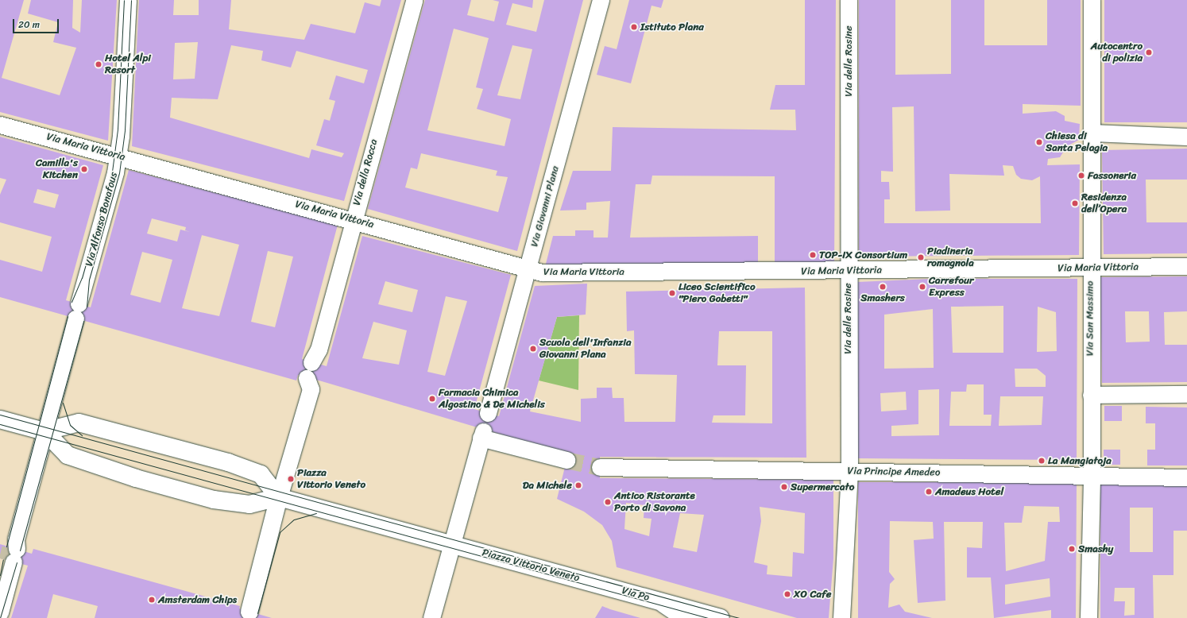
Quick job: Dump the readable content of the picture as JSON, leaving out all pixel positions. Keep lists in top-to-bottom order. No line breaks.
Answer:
{"streets":{"street":["Via delle Rosine","Via Maria Vittoria","Via della Rocca","Via Giovanni Plana","Via Alfonso Bonafous","Via San Massimo","Via Principe Amedeo","Piazza Vittorio Veneto","Via Po"]},"crossings":[["Via delle Rosine","Via Maria Vittoria"],["Via delle Rosine","Via Principe Amedeo"],["Via Maria Vittoria","Via della Rocca"],["Via Maria Vittoria","Via Giovanni Plana"],["Via Maria Vittoria","Via Alfonso Bonafous"],["Via Maria Vittoria","Via San Massimo"],["Via Alfonso Bonafous","Piazza Vittorio Veneto"],["Via San Massimo","Via Principe Amedeo"],["Piazza Vittorio Veneto","Via Po"]],"places":["Istituto Plana","Autocentro di polizia","Hotel Alpi Resort","Chiesa di Santa Pelagia","Camilla's Kitchen","Fassoneria","Residenza dell’Opera","TOP-IX Consortium","Piadineria romagnola","Smashers","Carrefour Express","Liceo Scientifico \"Piero Gobetti\"","Scuola dell'Infanzia Giovanni Plana","Farmacia Chimica Algostino & De Michelis","La Mangiatoja","Piazza Vittorio Veneto","Da Michele","Supermercato","Amadeus Hotel","Antico Ristorante Porto di Savona","Smashy","XO Cafe","Amsterdam Chips"],"scale_bar":"20 m"}
